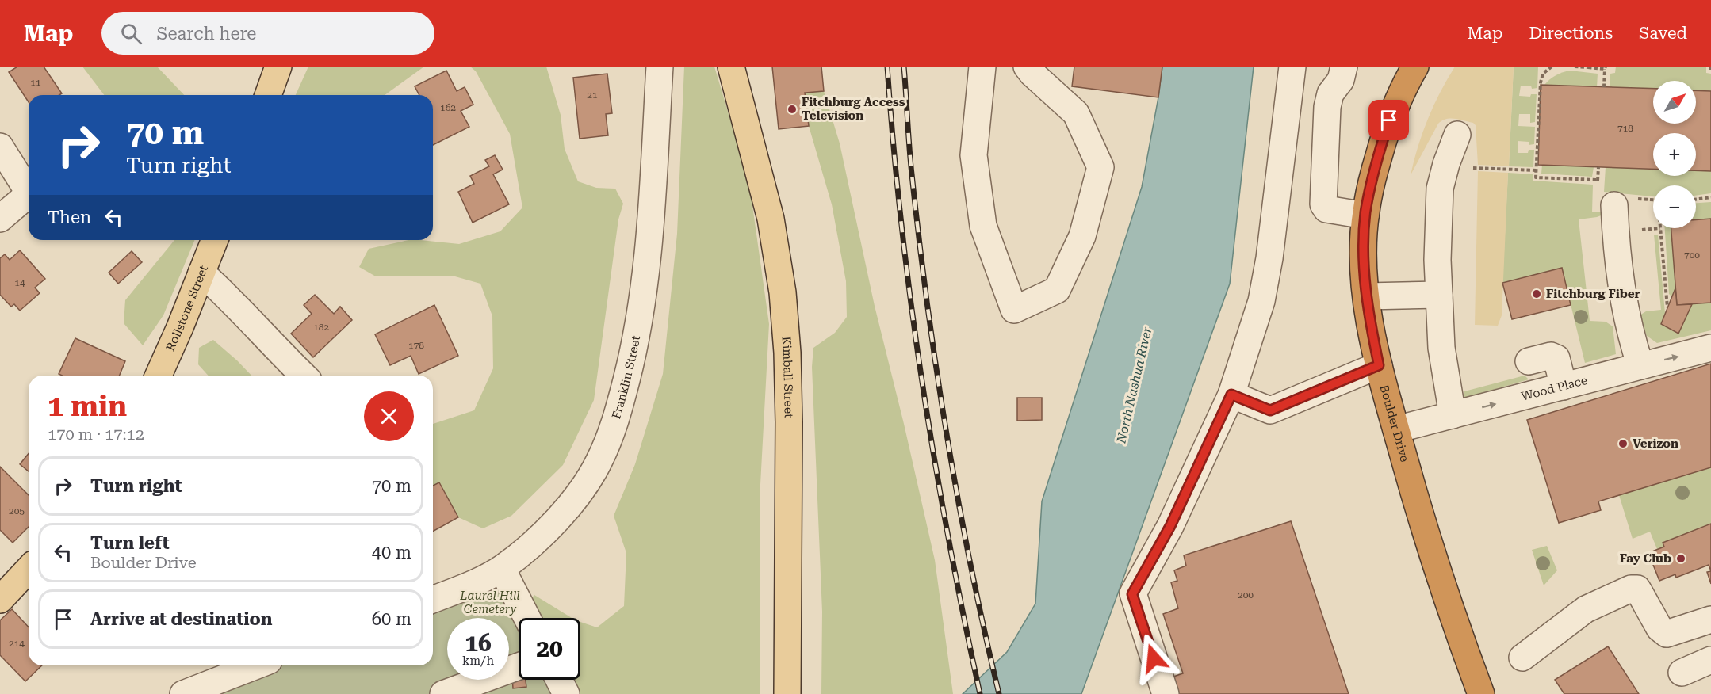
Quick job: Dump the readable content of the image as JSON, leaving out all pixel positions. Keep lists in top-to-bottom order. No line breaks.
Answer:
{"streets":{"highway":["Boulder Drive"],"main road":["Rollstone Street","Kimball Street"],"street":["Franklin Street","Wood Place"]},"crossings":[["Wood Place","Boulder Drive"]],"one_way":["Wood Place"],"water":["North Nashua River"],"parks":["Laurel Hill Cemetery"],"places":["Fitchburg Access Television","Fitchburg Fiber","Verizon","Fay Club"],"house_numbers":["11","21","162","718","700","14","182","178","205","200","214"],"north":"top right","page":{"header":"Map","search":"Search here","nav":["Map","Directions","Saved"],"map_buttons":["+","−"],"turn":["70 m","Turn right"],"then":"Then","heading":["1 min","170 m · 17:12"],"list":[{"name":"Turn right","value":"70 m"},{"name":"Turn left","note":"Boulder Drive","value":"40 m"},{"name":"Arrive at destination","value":"60 m"}],"speed":"16 km/h","limit":"20"}}
